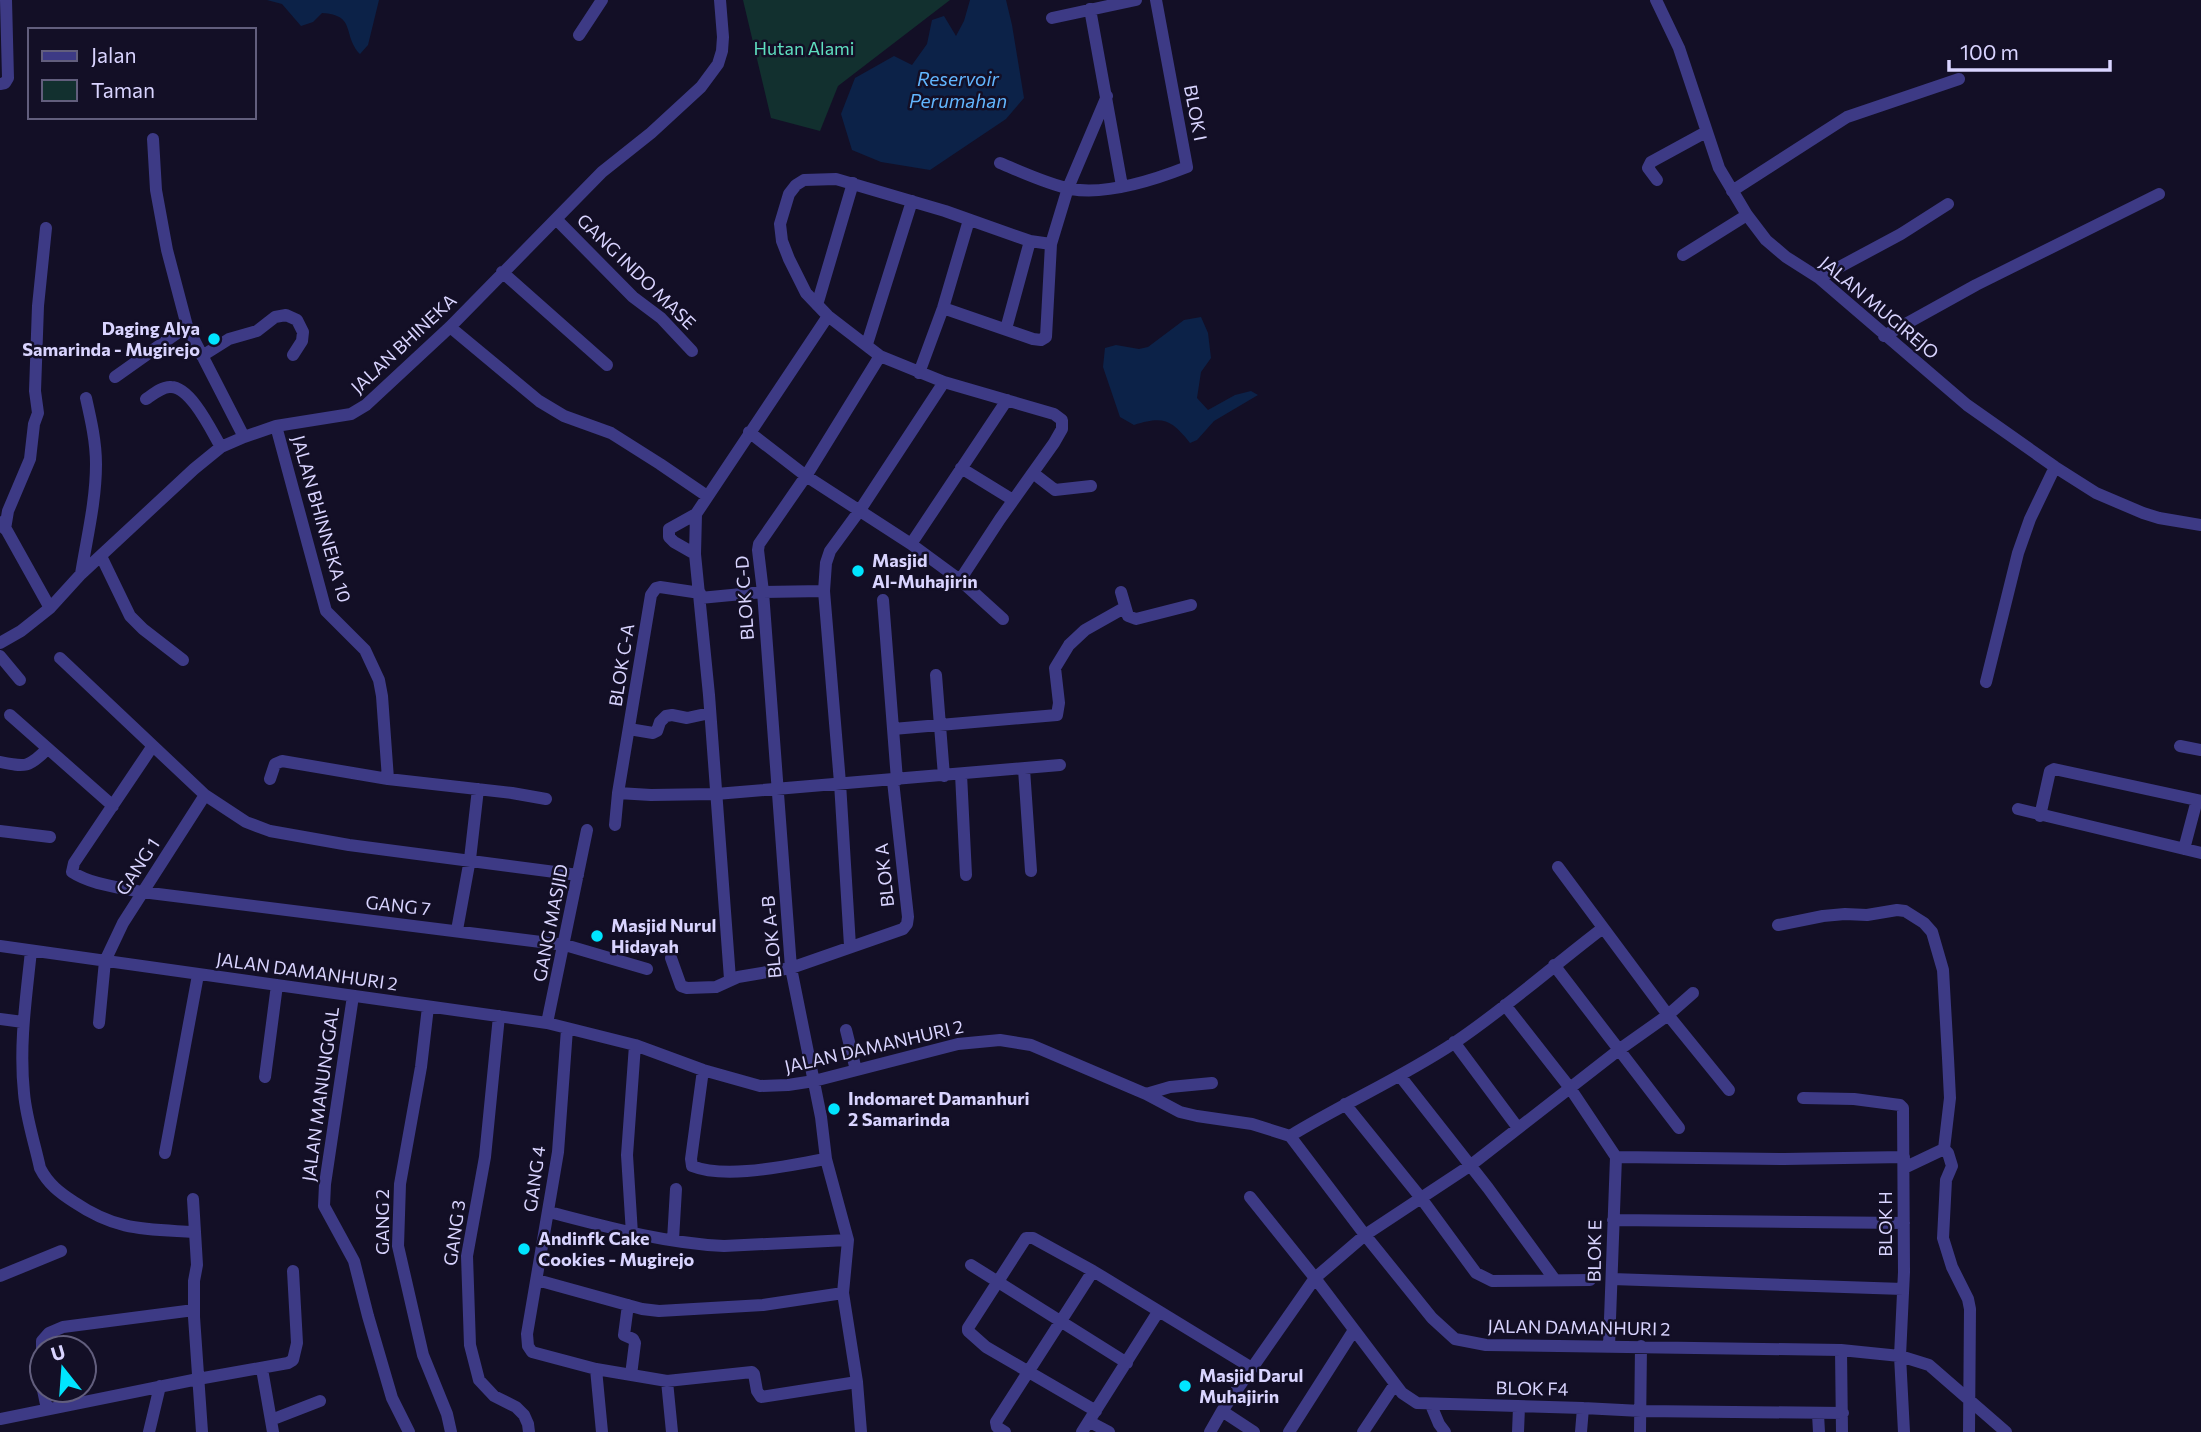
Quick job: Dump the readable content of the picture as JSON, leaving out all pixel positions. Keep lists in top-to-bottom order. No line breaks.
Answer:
{"streets":{"street":["BLOK I","GANG INDO MASE","JALAN MUGIREJO","JALAN BHINEKA","JALAN BHINNEKA 10","BLOK C-D","BLOK C-A","GANG 1","BLOK A","GANG 7","GANG MASJID","BLOK A-B","JALAN DAMANHURI 2","JALAN MANUNGGAL","GANG 4","GANG 2","BLOK H","GANG 3","BLOK E","BLOK F4"]},"crossings":[["GANG INDO MASE","JALAN BHINEKA"],["JALAN BHINEKA","JALAN BHINNEKA 10"],["BLOK C-D","BLOK A-B"],["GANG 1","GANG 7"],["GANG 1","JALAN DAMANHURI 2"],["BLOK A","BLOK A-B"],["GANG 7","GANG MASJID"],["GANG MASJID","JALAN DAMANHURI 2"],["BLOK A-B","JALAN DAMANHURI 2"],["JALAN DAMANHURI 2","JALAN MANUNGGAL"],["JALAN DAMANHURI 2","GANG 4"],["JALAN DAMANHURI 2","GANG 2"],["JALAN DAMANHURI 2","BLOK H"],["JALAN DAMANHURI 2","GANG 3"],["JALAN DAMANHURI 2","BLOK E"]],"water":["Reservoir Perumahan"],"parks":["Hutan Alami"],"places":["Daging Alya Samarinda - Mugirejo","Masjid Al-Muhajirin","Masjid Nurul Hidayah","Indomaret Damanhuri 2 Samarinda","Andinfk Cake Cookies - Mugirejo","Masjid Darul Muhajirin"],"legend":["Jalan","Taman"],"scale_bar":"100 m","north":"top"}
